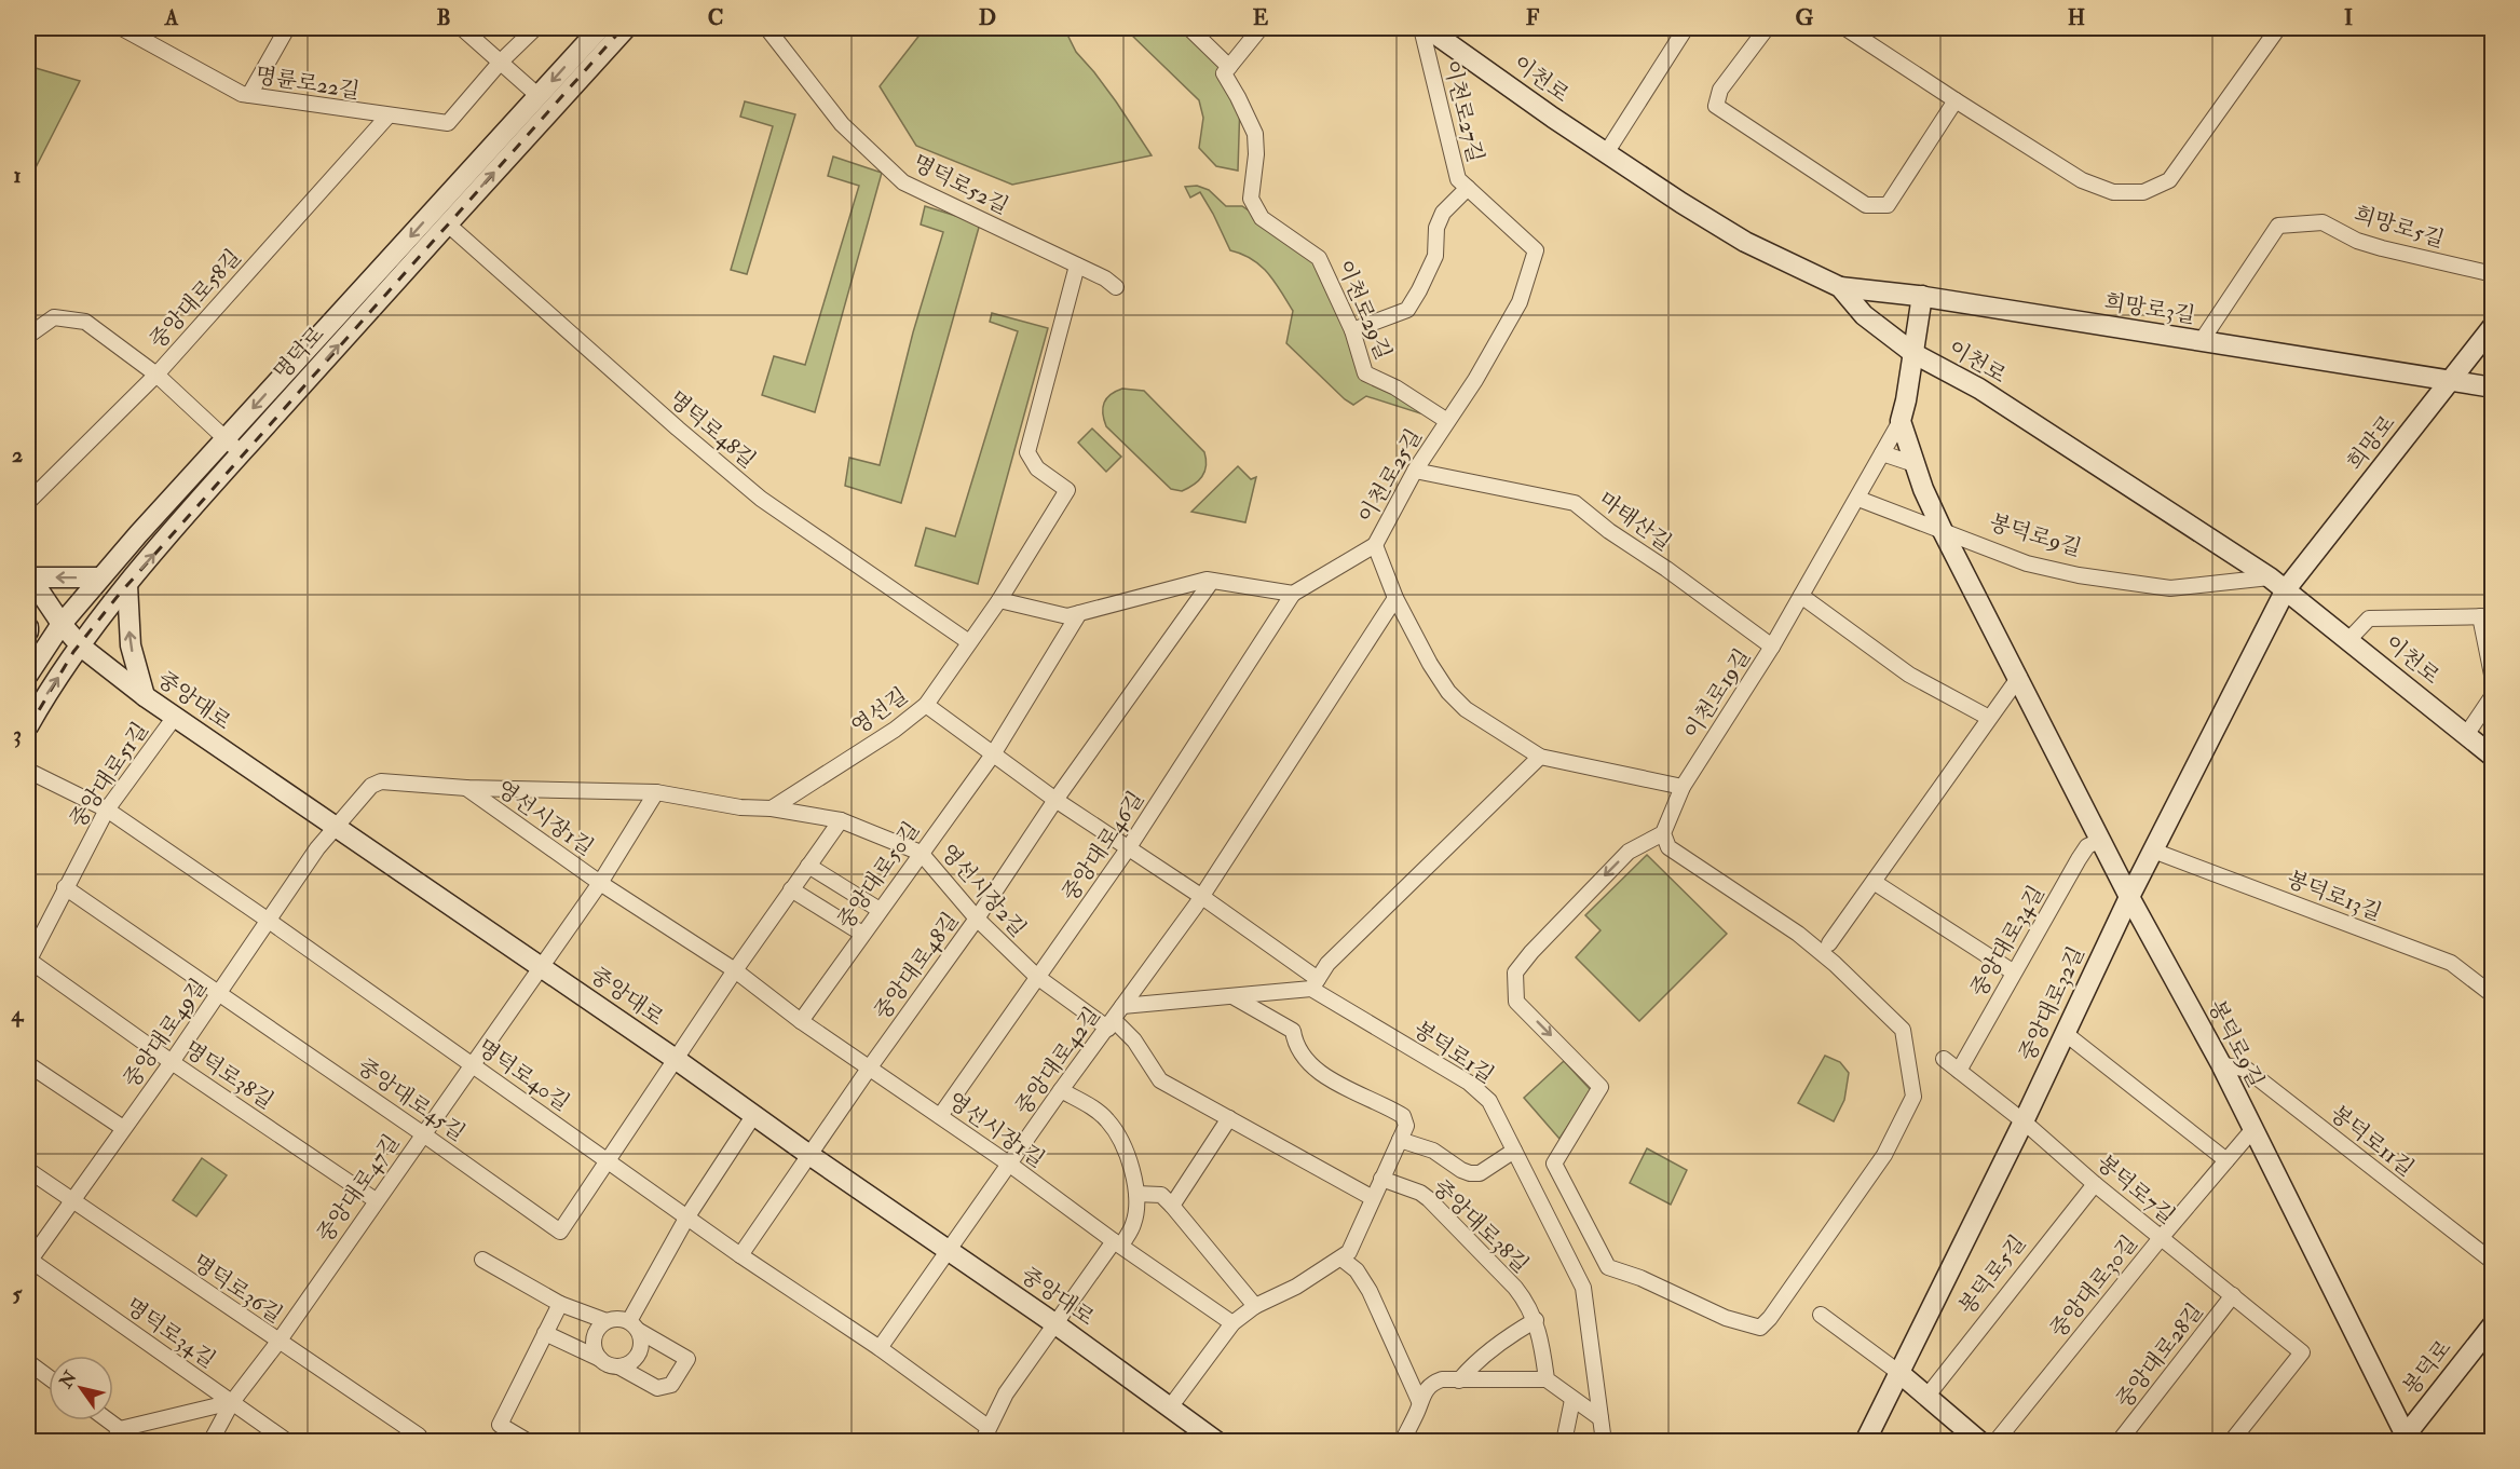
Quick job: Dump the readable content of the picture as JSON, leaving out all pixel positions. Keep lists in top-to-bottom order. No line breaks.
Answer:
{"streets":{"main road":["이천로","희망로3길","명덕로","희망로","봉덕로9길","중앙대로","중앙대로32길","봉덕로"],"street":["명륜로22길","이천로27길","명덕로52길","희망로5길","중앙대로58길","이천로29길","명덕로48길","이천로25길","마태산길","이천로19길","영선길","중앙대로51길","영선시장1길","중앙대로46길","중앙대로50길","영선시장2길","봉덕로13길","중앙대로34길","중앙대로48길","중앙대로49길","봉덕로1길","중앙대로42길","명덕로38길","명덕로40길","중앙대로45길","봉덕로11길","중앙대로47길","봉덕로7길","중앙대로38길","봉덕로5길","중앙대로30길","명덕로36길","명덕로34길","중앙대로28길"]},"crossings":[["이천로","희망로3길"],["이천로","희망로"],["이천로","봉덕로9길"],["이천로","중앙대로32길"],["명륜로22길","중앙대로58길"],["이천로27길","이천로25길"],["명덕로52길","영선길"],["희망로5길","희망로3길"],["희망로3길","희망로"],["희망로3길","봉덕로9길"],["이천로29길","이천로25길"],["명덕로","명덕로48길"],["명덕로","중앙대로"],["명덕로48길","영선길"],["희망로","중앙대로32길"],["이천로25길","마태산길"],["이천로25길","중앙대로46길"],["마태산길","이천로19길"],["봉덕로9길","이천로19길"],["봉덕로9길","중앙대로34길"],["봉덕로9길","중앙대로32길"],["봉덕로9길","봉덕로11길"],["봉덕로9길","중앙대로30길"],["봉덕로9길","봉덕로"],["중앙대로","중앙대로51길"],["중앙대로","영선시장1길"],["중앙대로","중앙대로48길"],["중앙대로","중앙대로49길"],["중앙대로","중앙대로42길"],["중앙대로","중앙대로45길"],["중앙대로","중앙대로47길"],["영선길","영선시장2길"],["중앙대로51길","명덕로38길"],["중앙대로51길","명덕로40길"],["중앙대로51길","중앙대로45길"],["영선시장1길","중앙대로46길"],["영선시장1길","중앙대로50길"],["영선시장1길","중앙대로48길"],["영선시장1길","중앙대로49길"],["영선시장1길","중앙대로42길"],["영선시장1길","중앙대로45길"],["영선시장1길","중앙대로47길"],["중앙대로46길","영선시장2길"],["중앙대로50길","영선시장2길"],["영선시장2길","중앙대로48길"],["영선시장2길","중앙대로42길"],["봉덕로13길","중앙대로32길"],["중앙대로34길","봉덕로7길"],["중앙대로48길","명덕로40길"],["중앙대로32길","봉덕로7길"],["중앙대로49길","명덕로38길"],["중앙대로49길","명덕로40길"],["중앙대로49길","중앙대로45길"],["중앙대로49길","명덕로36길"],["중앙대로49길","명덕로34길"],["중앙대로42길","명덕로40길"],["명덕로38길","중앙대로47길"],["명덕로40길","중앙대로45길"],["명덕로40길","중앙대로47길"],["중앙대로45길","중앙대로47길"],["중앙대로47길","명덕로36길"],["중앙대로47길","명덕로34길"],["봉덕로7길","봉덕로5길"],["봉덕로7길","중앙대로30길"],["봉덕로7길","중앙대로28길"]],"north":"top left","grid":{"columns":["A","B","C","D","E","F","G","H","I"],"rows":["1","2","3","4","5"]}}
